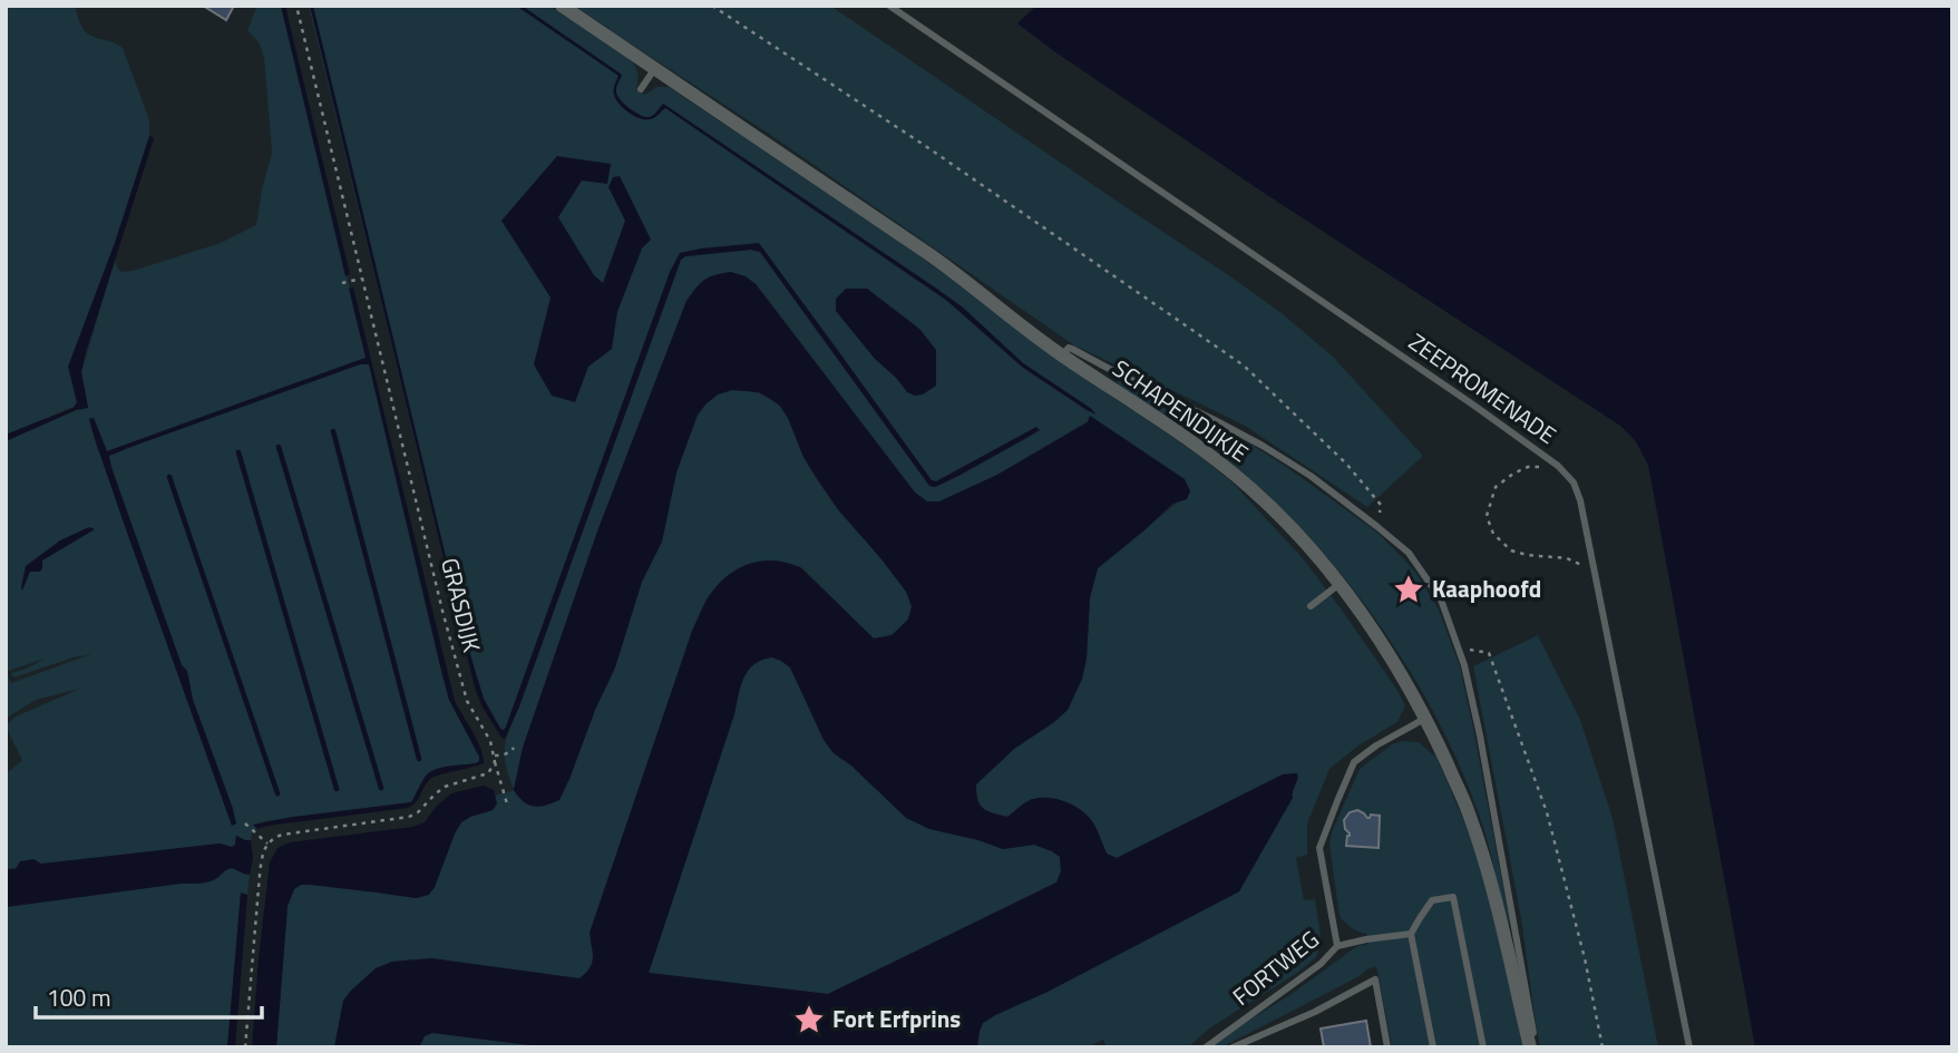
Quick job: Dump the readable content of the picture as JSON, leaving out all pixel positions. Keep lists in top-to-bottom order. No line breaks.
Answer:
{"streets":{"street":["SCHAPENDIJKJE"],"lane":["ZEEPROMENADE","FORTWEG"],"path":["GRASDIJK"]},"crossings":[["SCHAPENDIJKJE","FORTWEG"]],"places":{"place":["Kaaphoofd","Fort Erfprins"]},"scale_bar":"100 m"}
